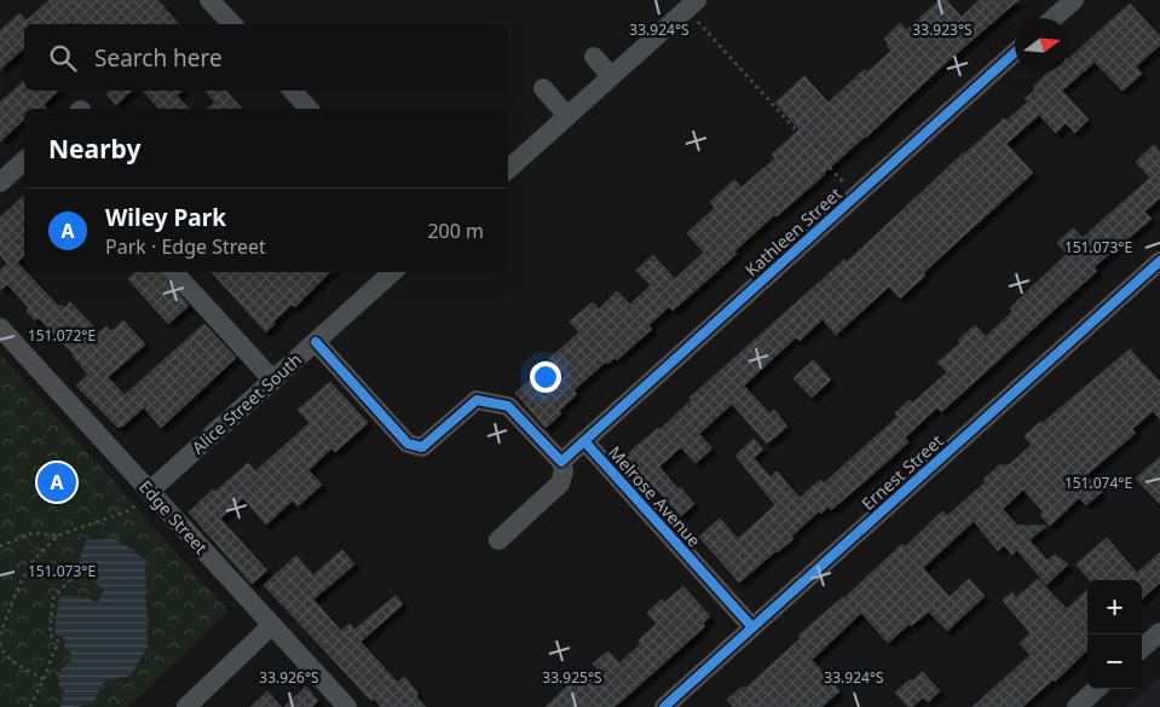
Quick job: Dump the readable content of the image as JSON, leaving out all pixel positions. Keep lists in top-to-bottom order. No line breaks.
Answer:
{"streets":{"street":["Kathleen Street","Alice Street South","Ernest Street","Melrose Avenue","Edge Street"]},"crossings":[["Kathleen Street","Melrose Avenue"],["Alice Street South","Edge Street"],["Ernest Street","Melrose Avenue"]],"north":"right","page":{"search":"Search here","heading":"Nearby","list":[{"mark":"A","name":"Wiley Park","note":"Park · Edge Street","value":"200 m"}],"pins":"A","map_buttons":["+","−"]},"coordinates":["33.924°S","33.923°S","151.073°E","151.072°E","151.074°E","33.926°S","33.925°S"]}
